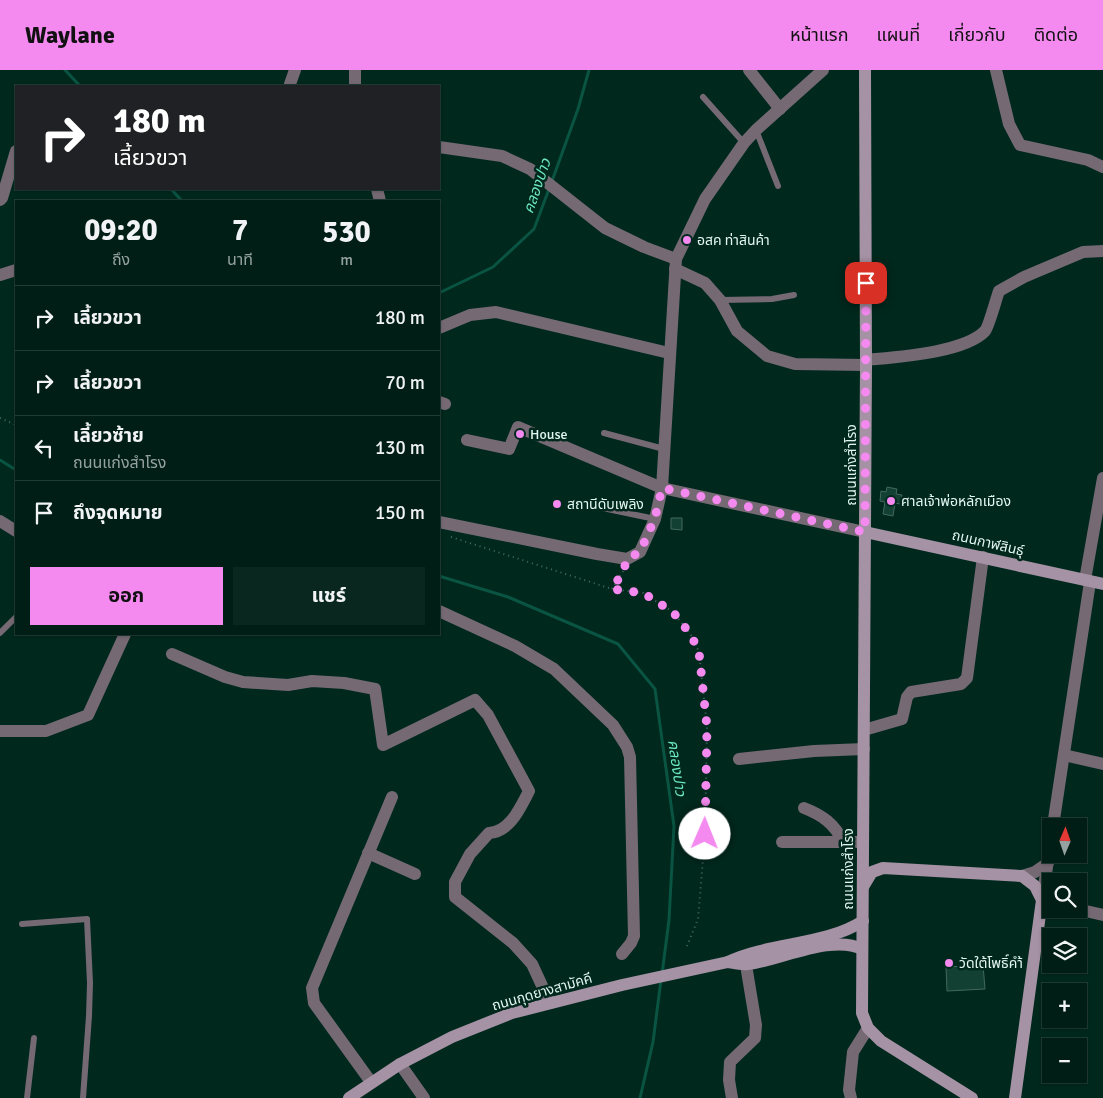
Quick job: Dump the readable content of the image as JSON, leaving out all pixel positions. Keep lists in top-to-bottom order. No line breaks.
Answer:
{"streets":{"main road":["ถนนแก่งสำโรง","ถนนกาฬสินธุ์","ถนนกุดยางสามัคคี"]},"crossings":[["ถนนแก่งสำโรง","ถนนกาฬสินธุ์"],["ถนนแก่งสำโรง","ถนนกุดยางสามัคคี"]],"water":["คลองปาว"],"places":["อสค ท่าสินค้า","House","ศาลเจ้าพ่อหลักเมือง","สถานีดับเพลิง","วัดใต้โพธิ์คำ้"],"north":"top","page":{"header":"Waylane","nav":["หน้าแรก","แผนที่","เกี่ยวกับ","ติดต่อ"],"turn":["180 m","เลี้ยวขวา"],"eta":["09:20","ถึง","7","นาที","530","m"],"list":[{"name":"เลี้ยวขวา","value":"180 m"},{"name":"เลี้ยวขวา","value":"70 m"},{"name":"เลี้ยวซ้าย","note":"ถนนแก่งสำโรง","value":"130 m"},{"name":"ถึงจุดหมาย","value":"150 m"}],"buttons":["ออก","แชร์"],"map_buttons":["+","−"]}}
